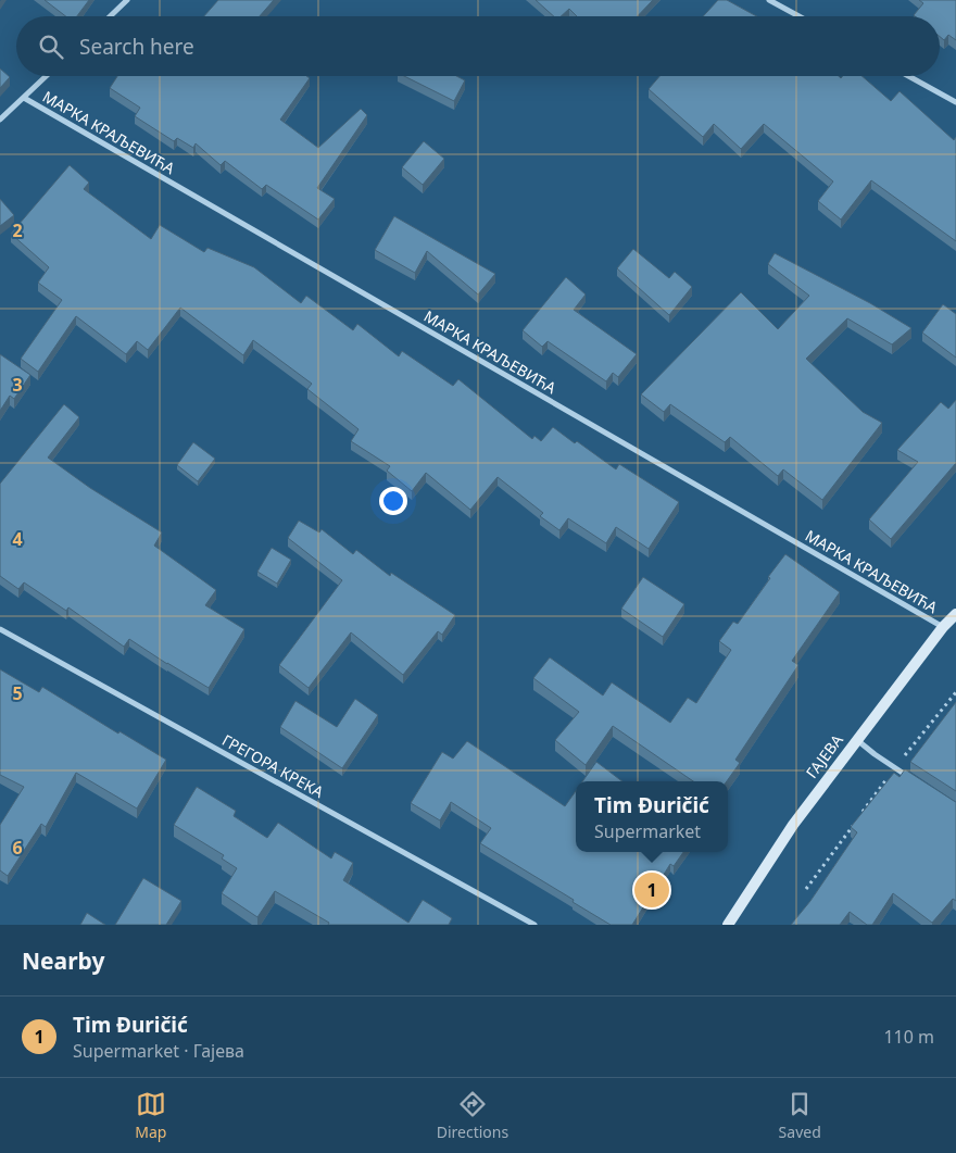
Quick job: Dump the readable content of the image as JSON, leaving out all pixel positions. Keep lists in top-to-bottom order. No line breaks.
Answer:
{"streets":{"street":["МАРКА КРАЉЕВИЋА","ГАЈЕВА","ГРЕГОРА КРЕКА"]},"crossings":[["МАРКА КРАЉЕВИЋА","ГАЈЕВА"]],"page":{"search":"Search here","popup":["Tim Đuričić","Supermarket"],"pins":"1","heading":"Nearby","list":[{"mark":"1","name":"Tim Đuričić","note":"Supermarket · Гајева","value":"110 m"}],"nav":["Map","Directions","Saved"]},"grid":{"rows":["2","3","4","5","6"]}}
